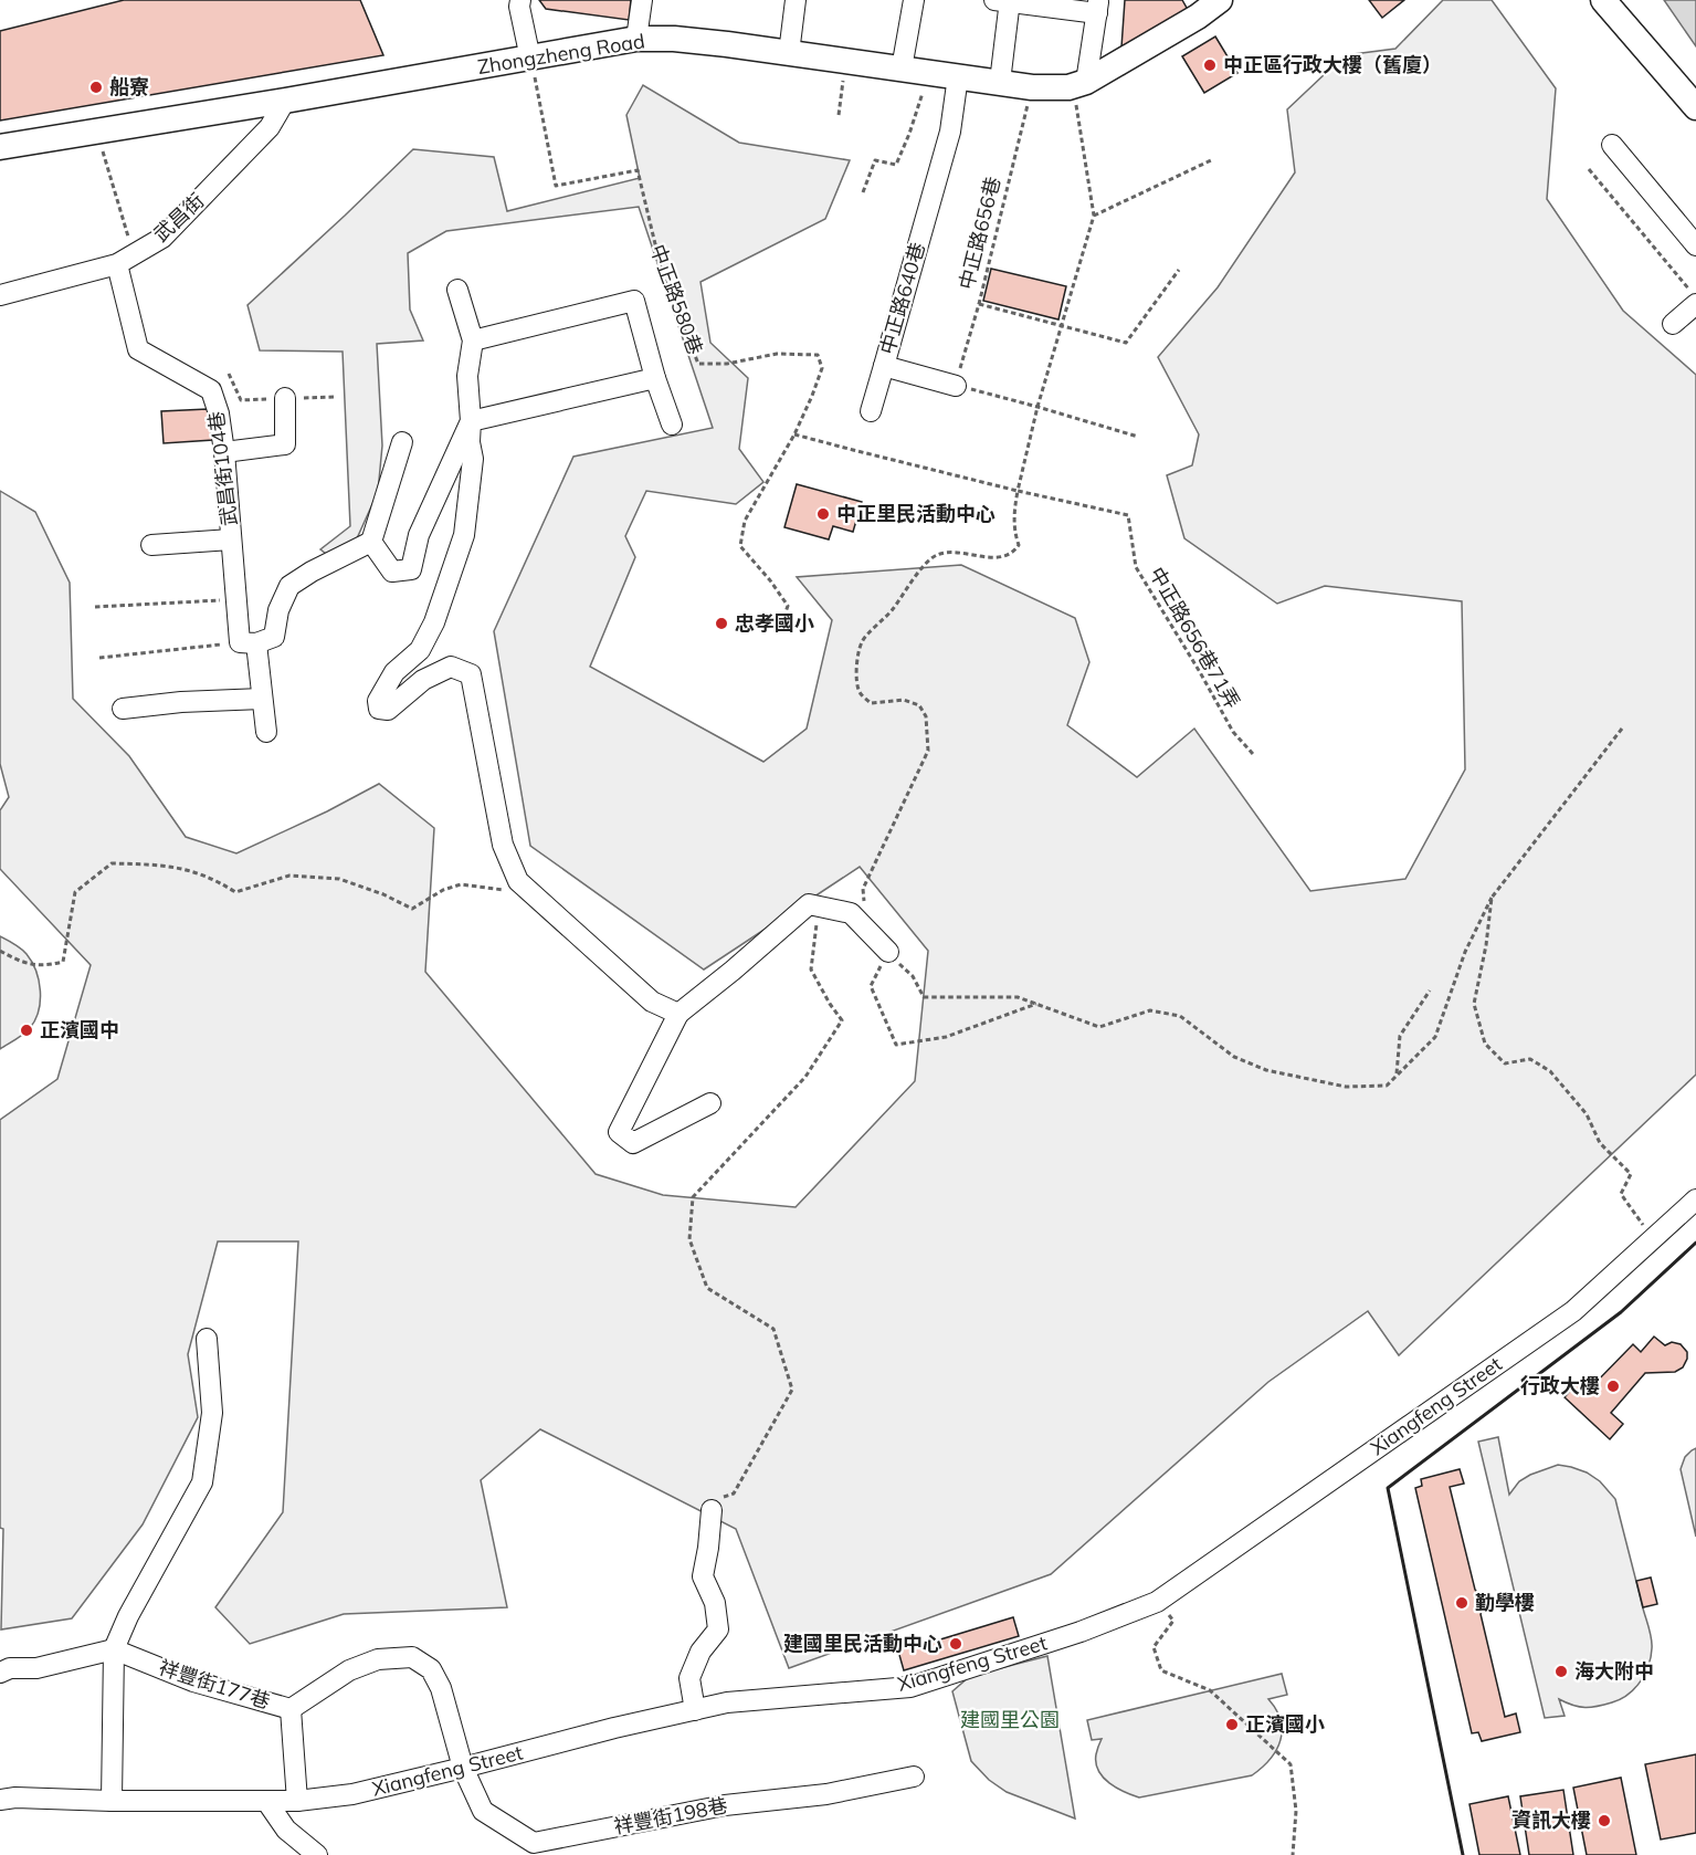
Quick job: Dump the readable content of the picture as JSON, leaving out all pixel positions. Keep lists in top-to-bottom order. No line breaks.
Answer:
{"streets":{"main road":["Zhongzheng Road"],"street":["武昌街","中正路640巷","中正路580巷","武昌街104巷","Xiangfeng Street","祥豐街177巷","祥豐街198巷"],"path":["中正路656巷","中正路656巷71弄"]},"crossings":[["Zhongzheng Road","武昌街"],["Zhongzheng Road","中正路656巷"],["Zhongzheng Road","中正路640巷"],["Zhongzheng Road","中正路580巷"],["武昌街","武昌街104巷"],["中正路656巷","中正路640巷"],["Xiangfeng Street","祥豐街177巷"],["Xiangfeng Street","祥豐街198巷"],["祥豐街177巷","祥豐街198巷"]],"parks":["建國里公園"],"places":["中正區行政大樓（舊廈）","船寮","中正里民活動中心","忠孝國小","正濱國中","行政大樓","勤學樓","建國里民活動中心","海大附中","正濱國小","資訊大樓"]}
